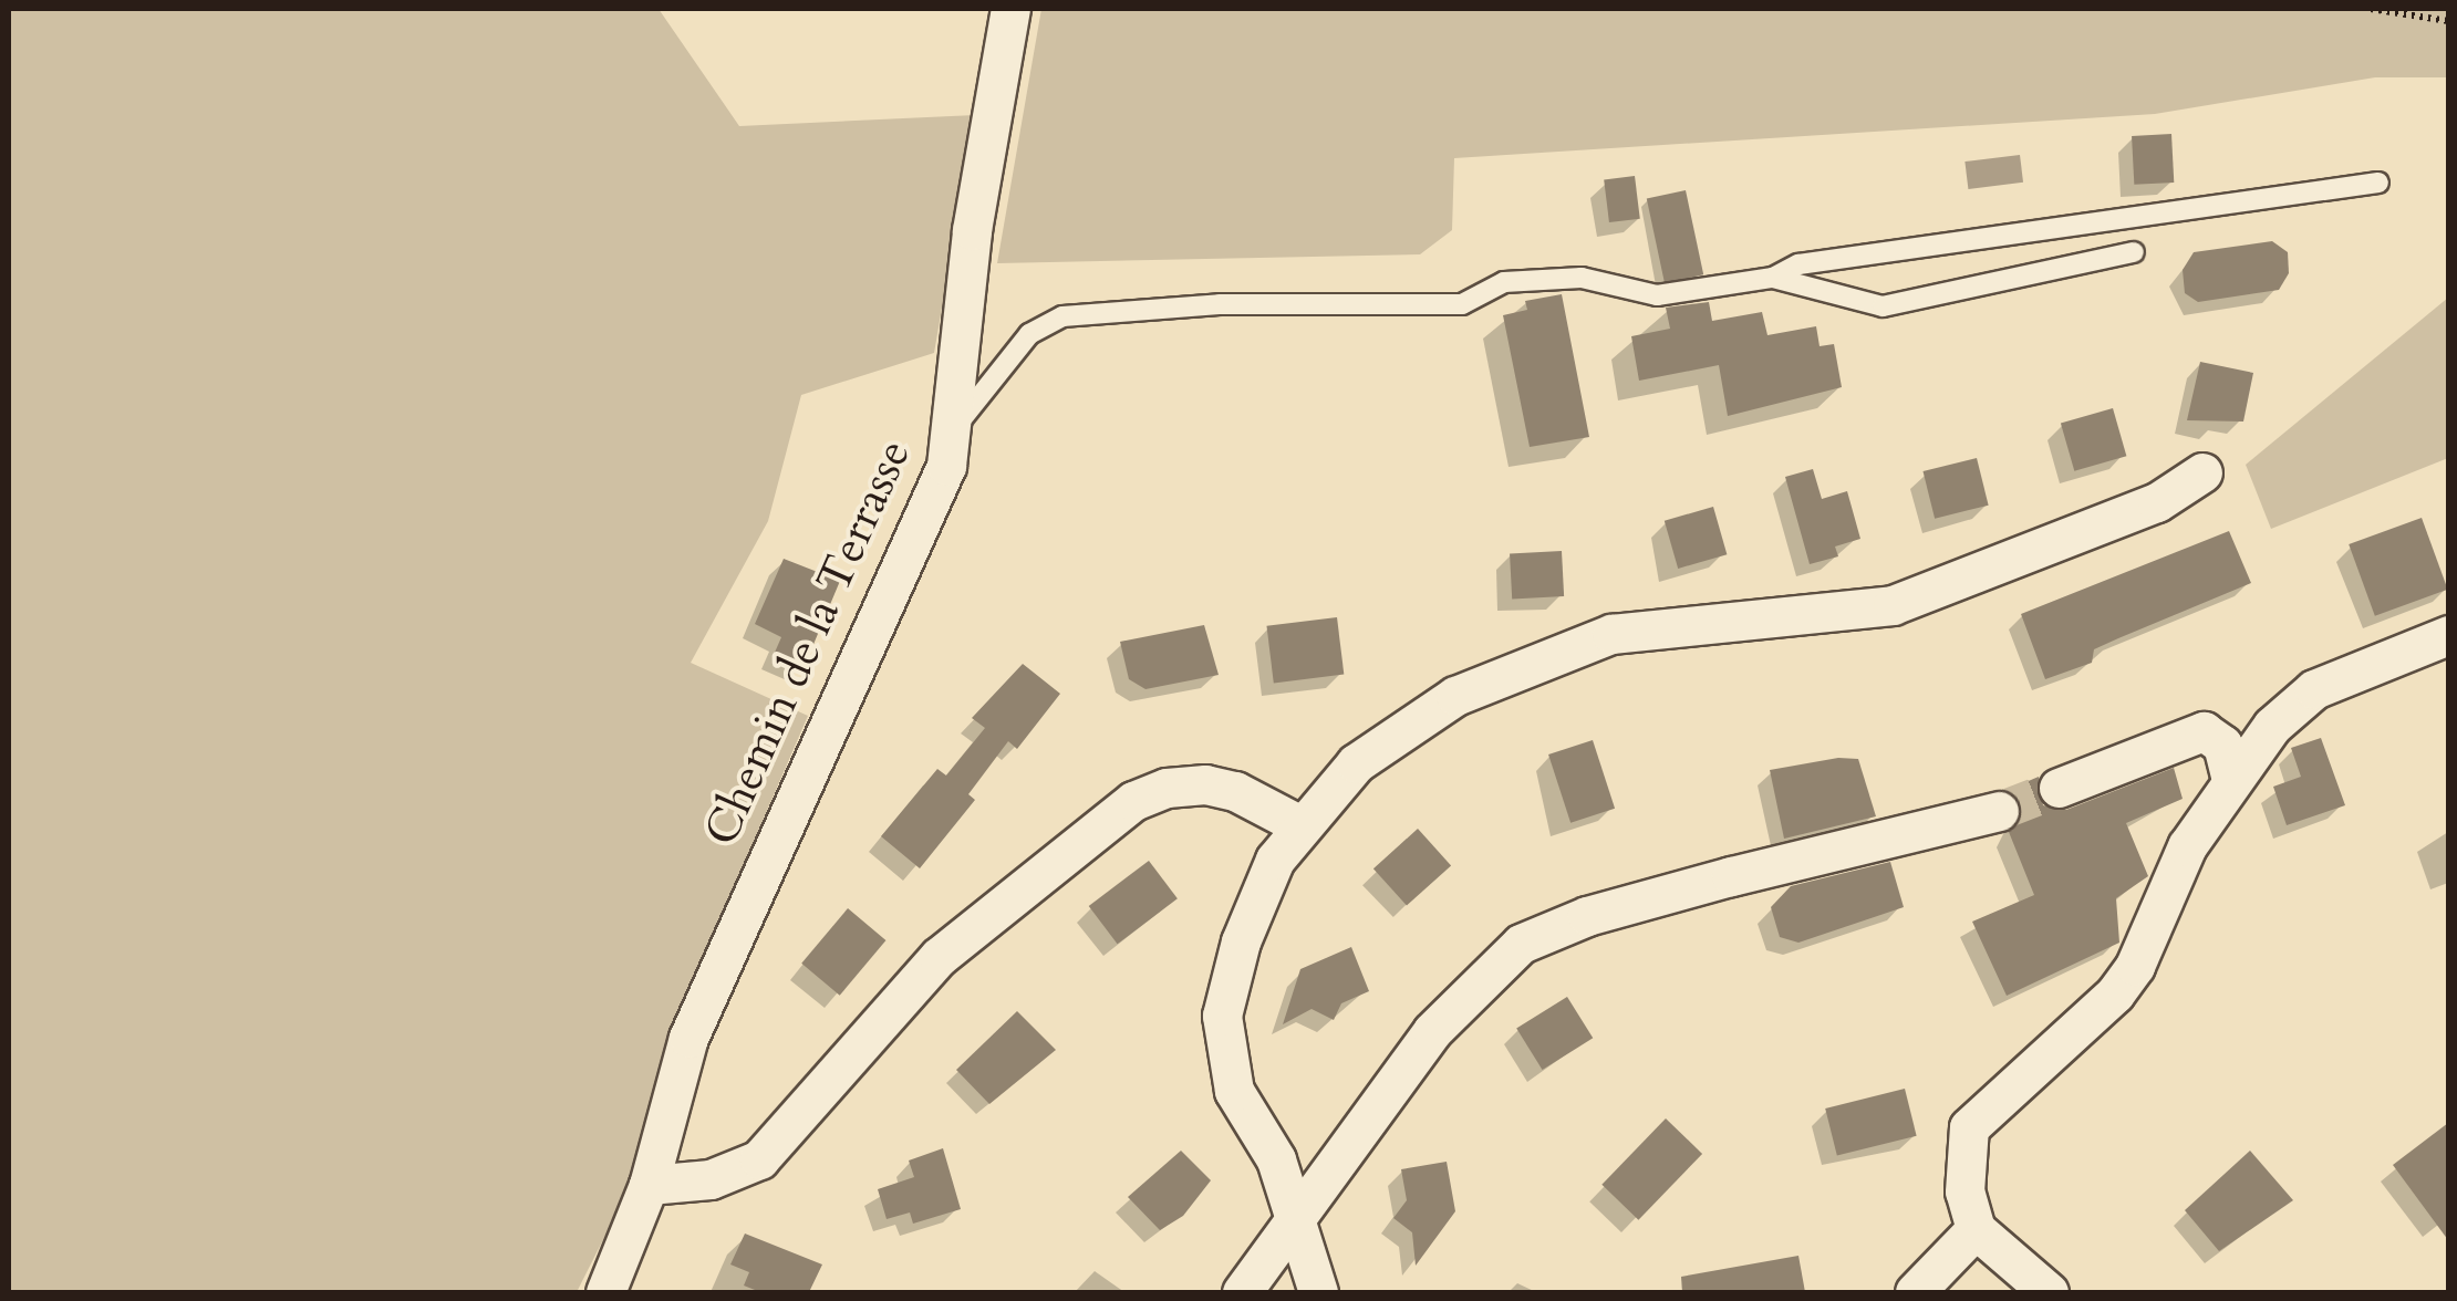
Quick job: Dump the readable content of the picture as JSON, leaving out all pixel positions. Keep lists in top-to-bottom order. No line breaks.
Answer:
{"streets":{"street":["Chemin de la Terrasse"]}}
